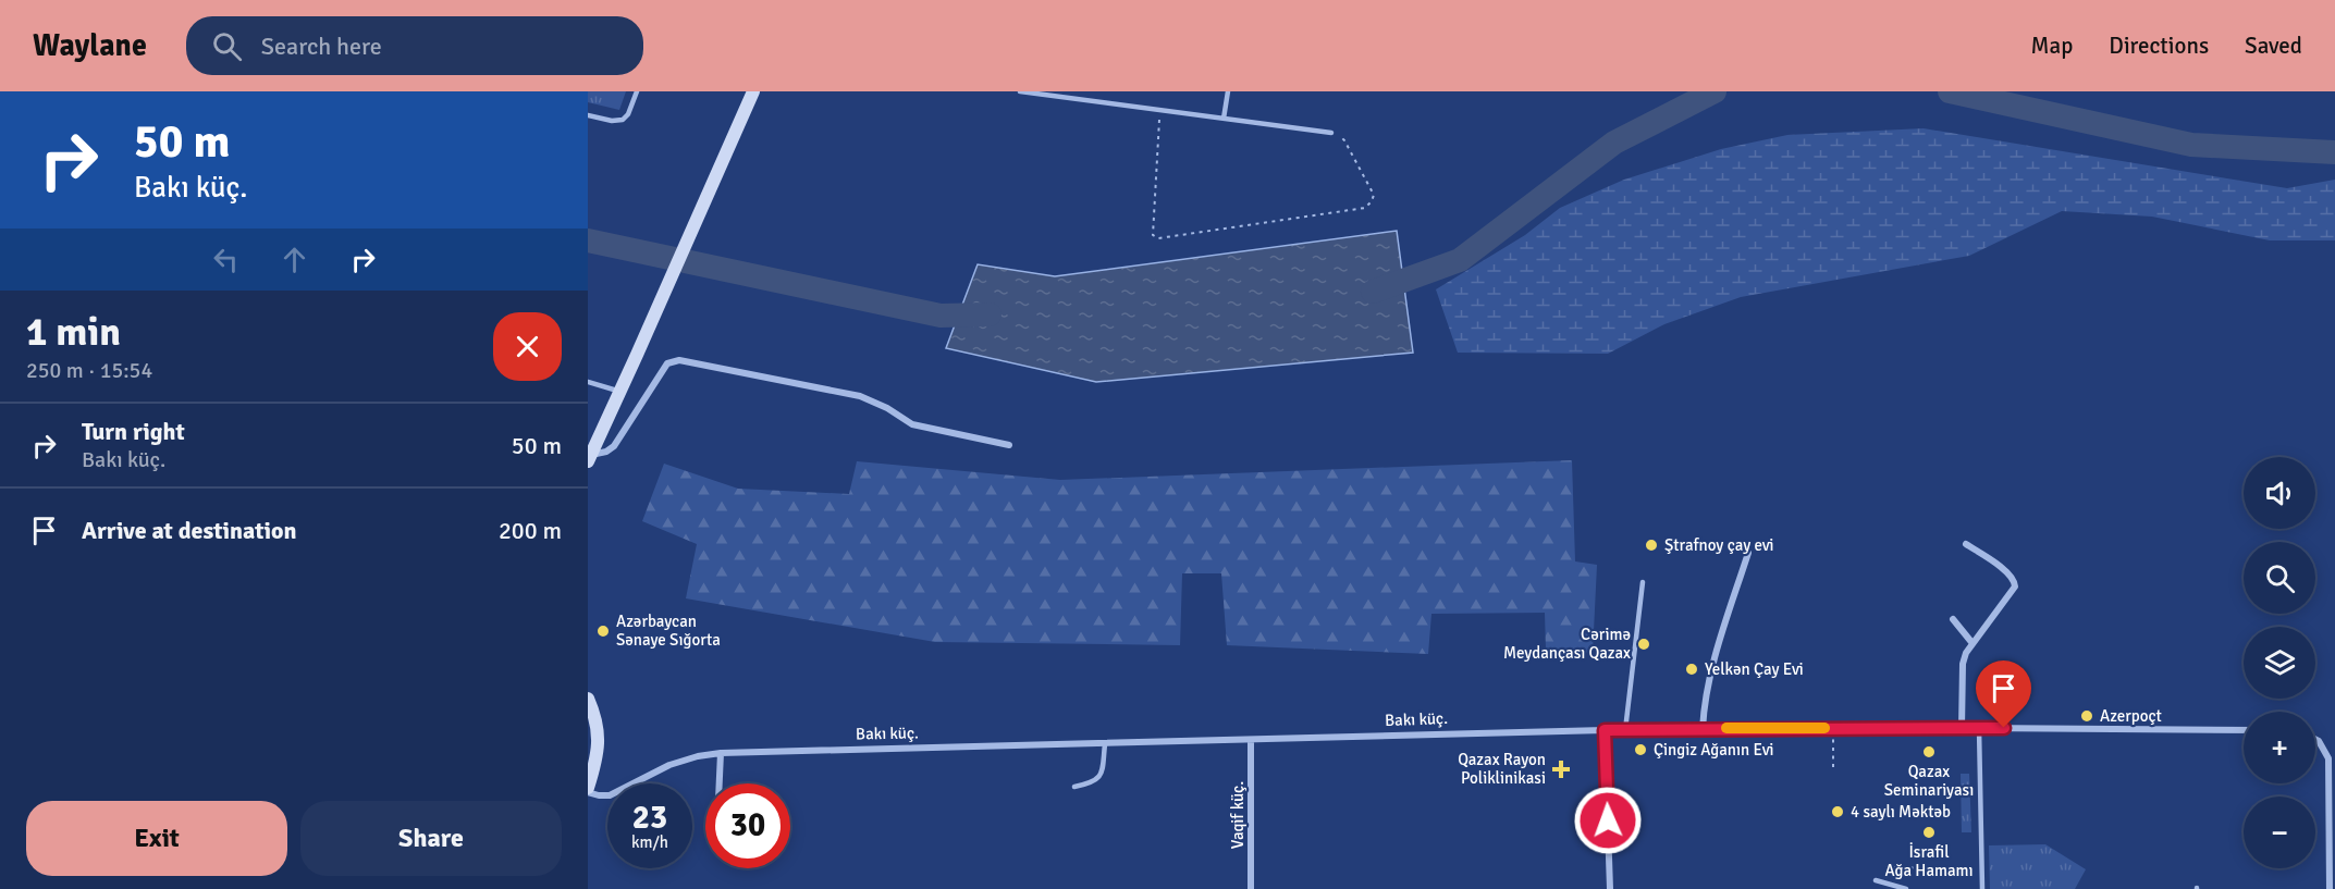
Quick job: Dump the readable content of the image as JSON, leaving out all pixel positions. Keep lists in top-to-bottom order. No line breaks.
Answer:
{"streets":{"main road":["Bakı küç."],"street":["Vaqif küç."]},"crossings":[["Bakı küç.","Vaqif küç."]],"places":{"other":["Ştrafnoy çay evi","Azərbaycan Sənaye Sığorta","Cərimə Meydançası Qazax","Yelkən Çay Evi","Azerpoçt","Çingiz Ağanın Evi","Qazax Seminariyası","4 saylı Məktəb","İsrafil Ağa Hamamı"],"health":["Qazax Rayon Poliklinikasi"]},"page":{"header":"Waylane","search":"Search here","nav":["Map","Directions","Saved"],"turn":["50 m","Bakı küç."],"heading":["1 min","250 m · 15:54"],"list":[{"name":"Turn right","note":"Bakı küç.","value":"50 m"},{"name":"Arrive at destination","value":"200 m"}],"map_buttons":["+","−"],"speed":"23 km/h","limit":"30","buttons":["Exit","Share"]}}
